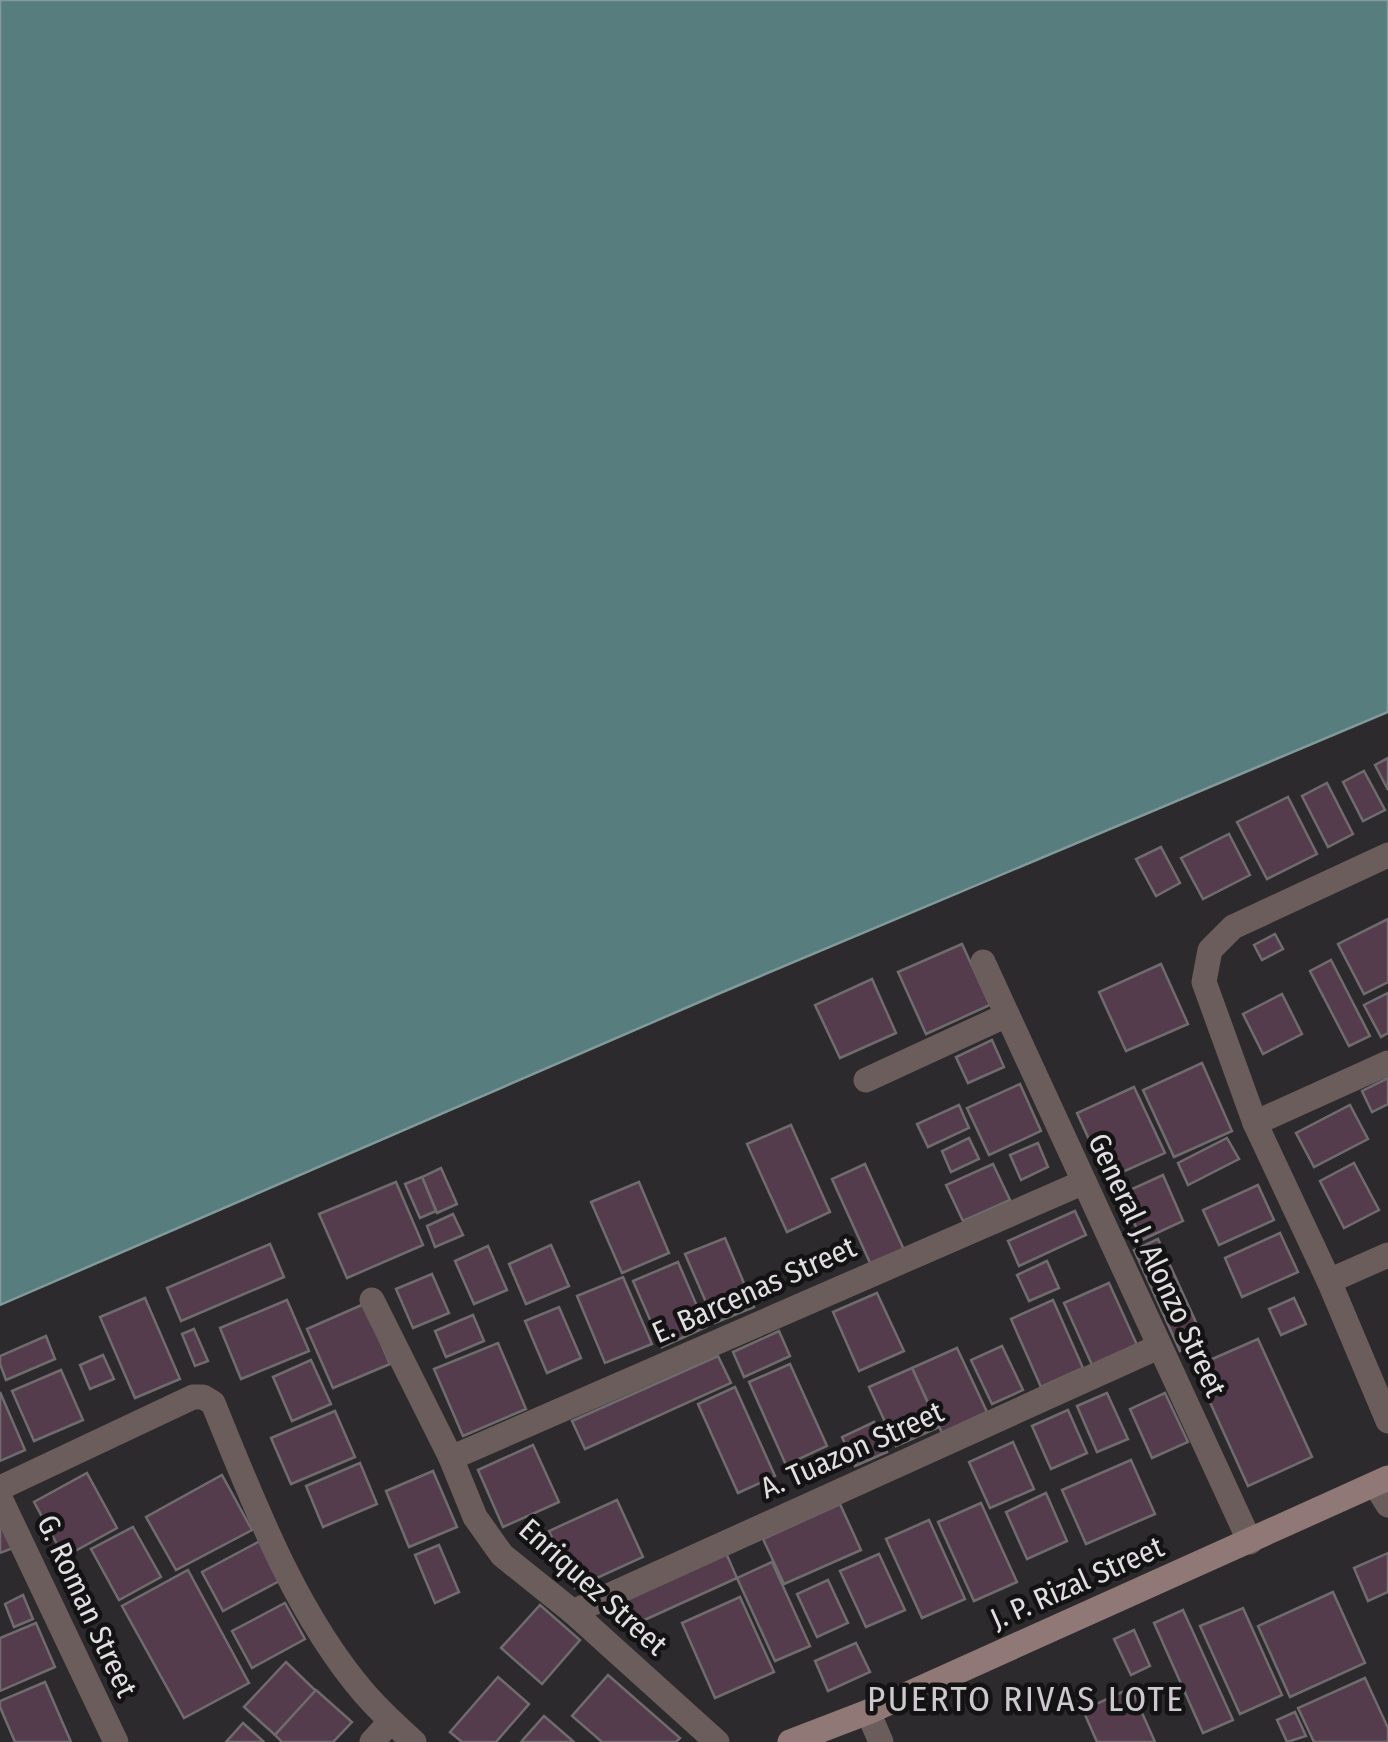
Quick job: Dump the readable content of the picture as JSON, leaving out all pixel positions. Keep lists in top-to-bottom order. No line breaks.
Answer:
{"streets":{"street":["General J. Alonzo Street","E. Barcenas Street","A. Tuazon Street","J. P. Rizal Street","Enriquez Street","G. Roman Street"]},"crossings":[["General J. Alonzo Street","E. Barcenas Street"],["General J. Alonzo Street","A. Tuazon Street"],["General J. Alonzo Street","J. P. Rizal Street"],["E. Barcenas Street","Enriquez Street"],["A. Tuazon Street","Enriquez Street"]],"districts":["PUERTO RIVAS LOTE"]}
